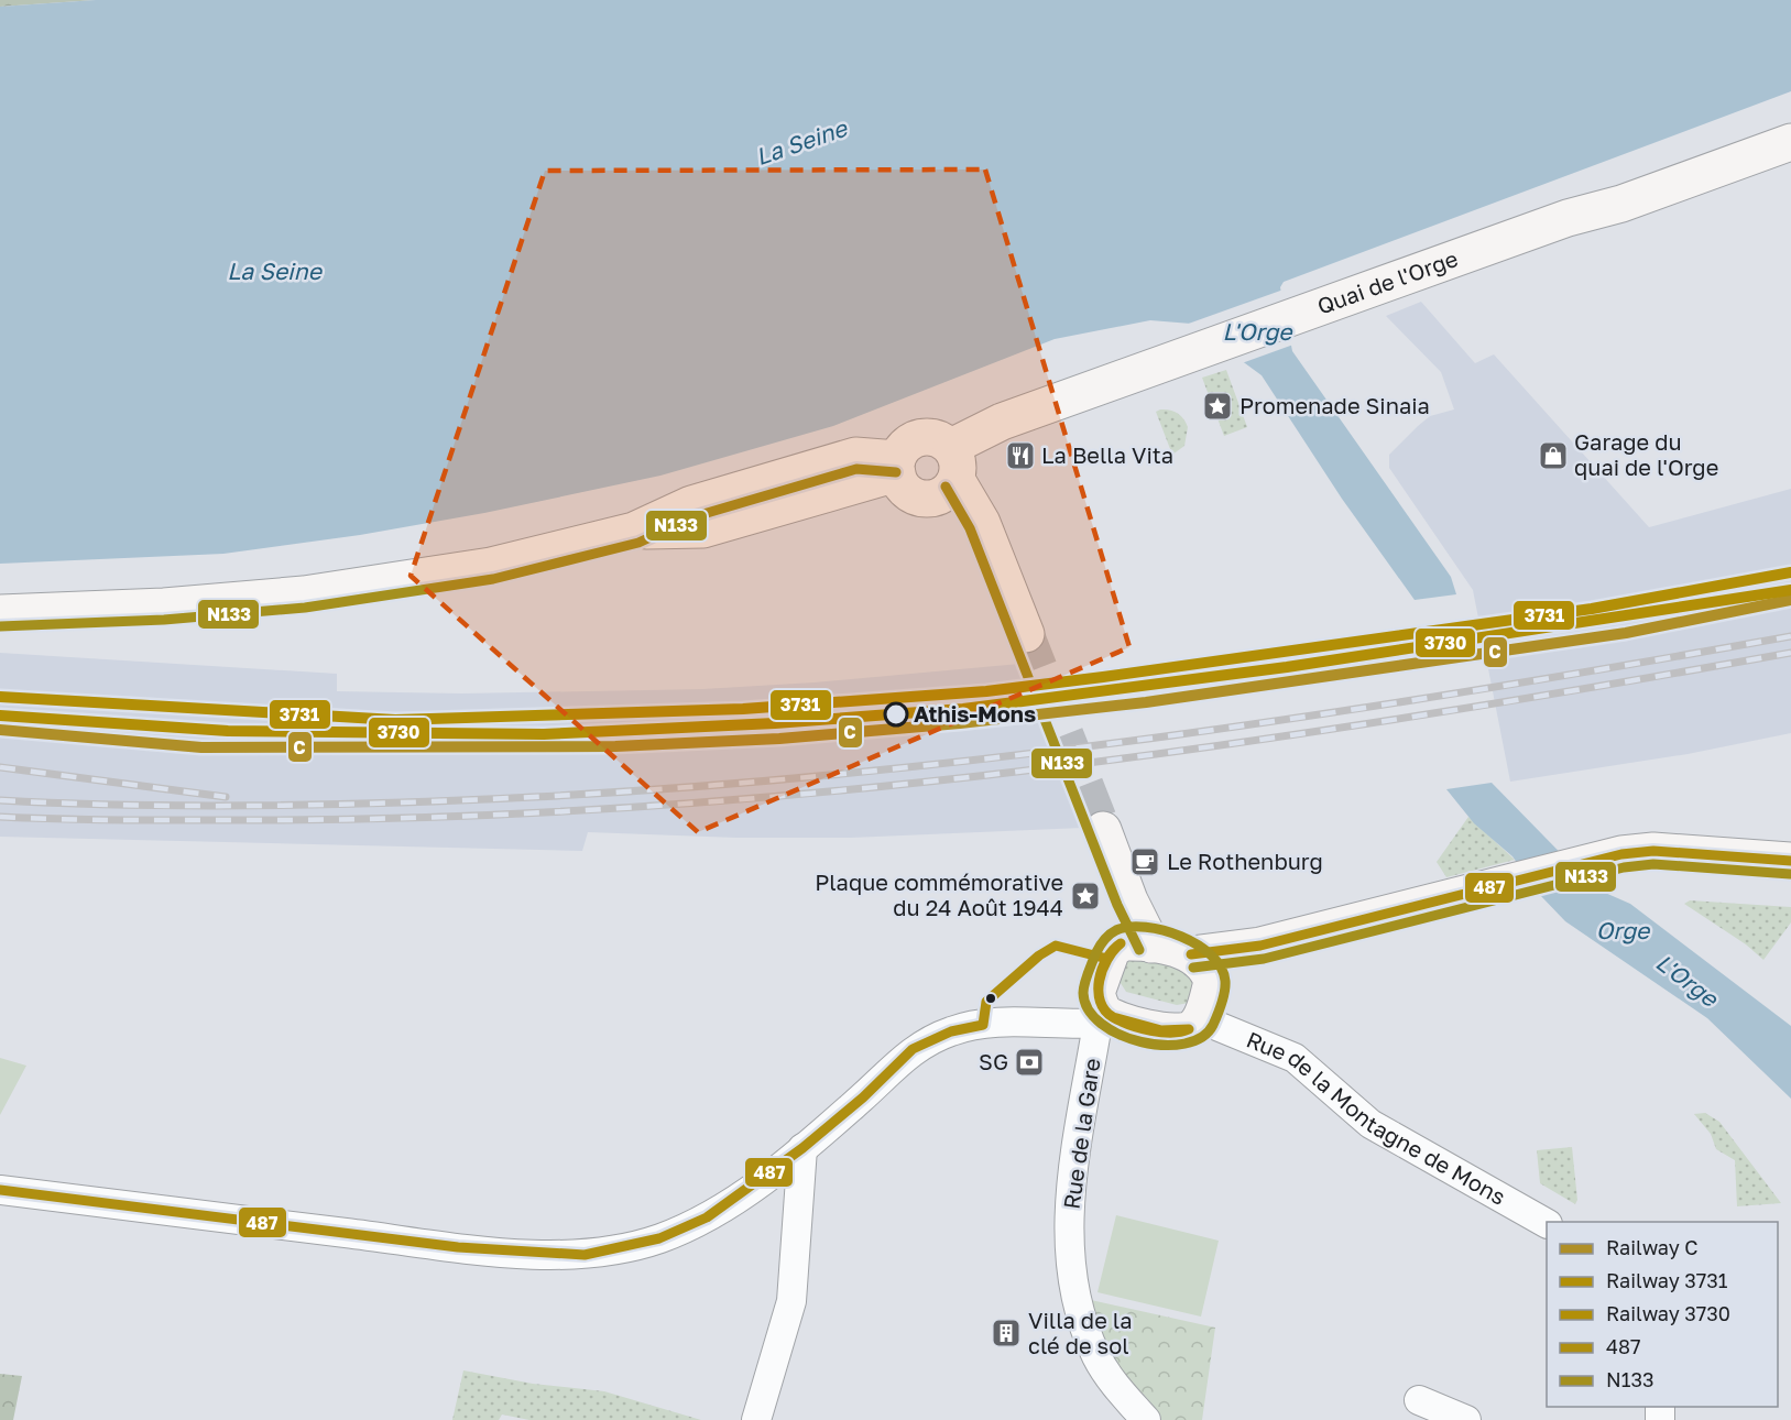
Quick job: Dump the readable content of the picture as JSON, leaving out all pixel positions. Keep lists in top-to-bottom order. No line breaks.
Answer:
{"streets":{"main road":["Quai de l'Orge"],"street":["Rue de la Montagne de Mons","Rue de la Gare"]},"crossings":[["Rue de la Montagne de Mons","Rue de la Gare"]],"water":["La Seine","L'Orge","Orge"],"places":{"place":["Promenade Sinaia","Plaque commémorative du 24 Août 1944"],"restaurant":["La Bella Vita"],"shop":["Garage du quai de l'Orge"],"other":["Athis-Mons"],"cafe":["Le Rothenburg"],"bank":["SG"],"building":["Villa de la clé de sol"]},"lines":["transit line N133","rail line 3731","rail line 3730","rail line C","transit line 487"],"legend":["Railway C","Railway 3731","Railway 3730","487","N133"]}
